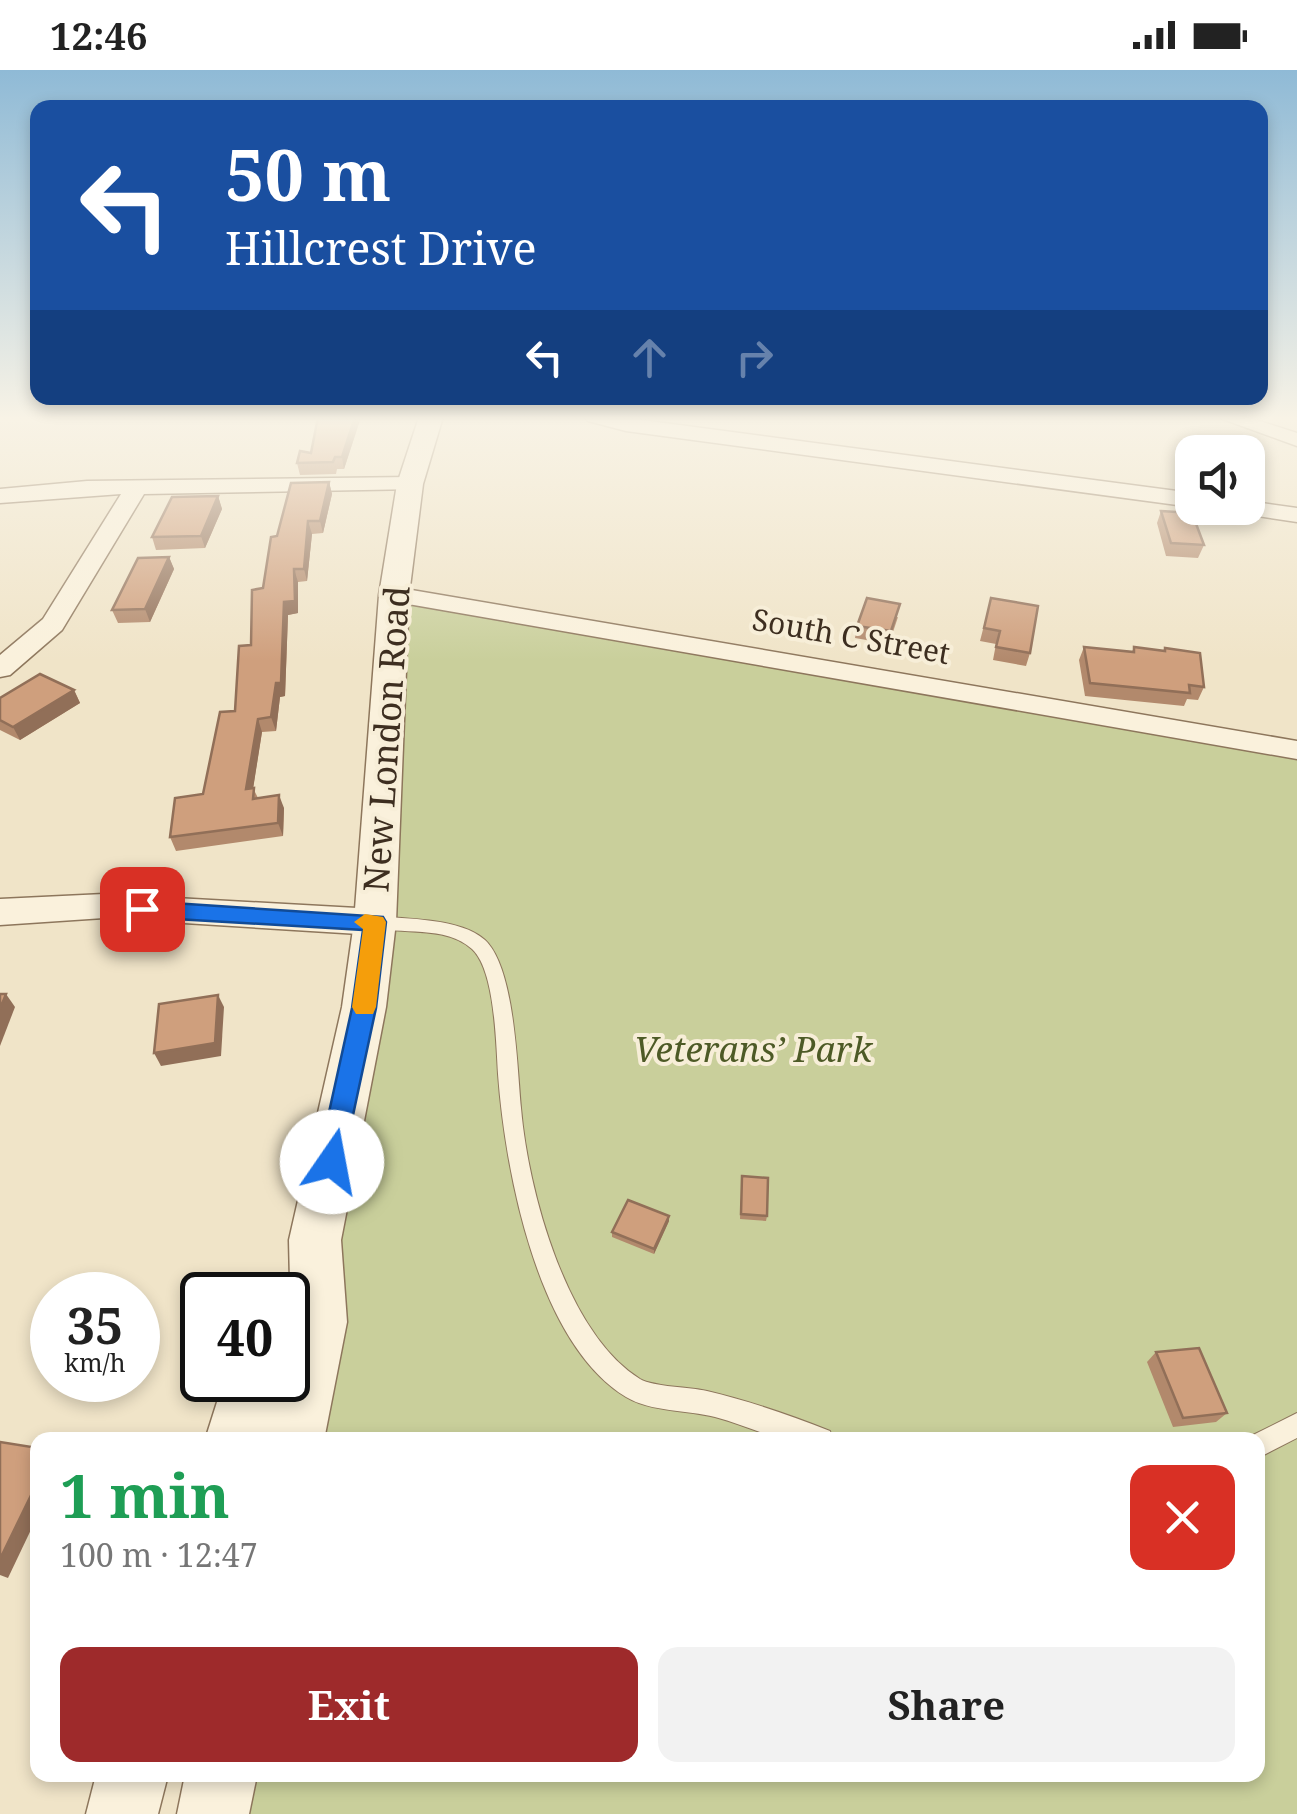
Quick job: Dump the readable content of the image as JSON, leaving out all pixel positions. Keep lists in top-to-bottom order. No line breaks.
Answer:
{"streets":{"street":["South C Street","New London Road"]},"crossings":[["South C Street","New London Road"]],"parks":["Veterans’ Park"],"page":{"status":"12:46","turn":["50 m","Hillcrest Drive"],"speed":"35 km/h","limit":"40","heading":["1 min","100 m · 12:47"],"buttons":["Exit","Share"]}}
